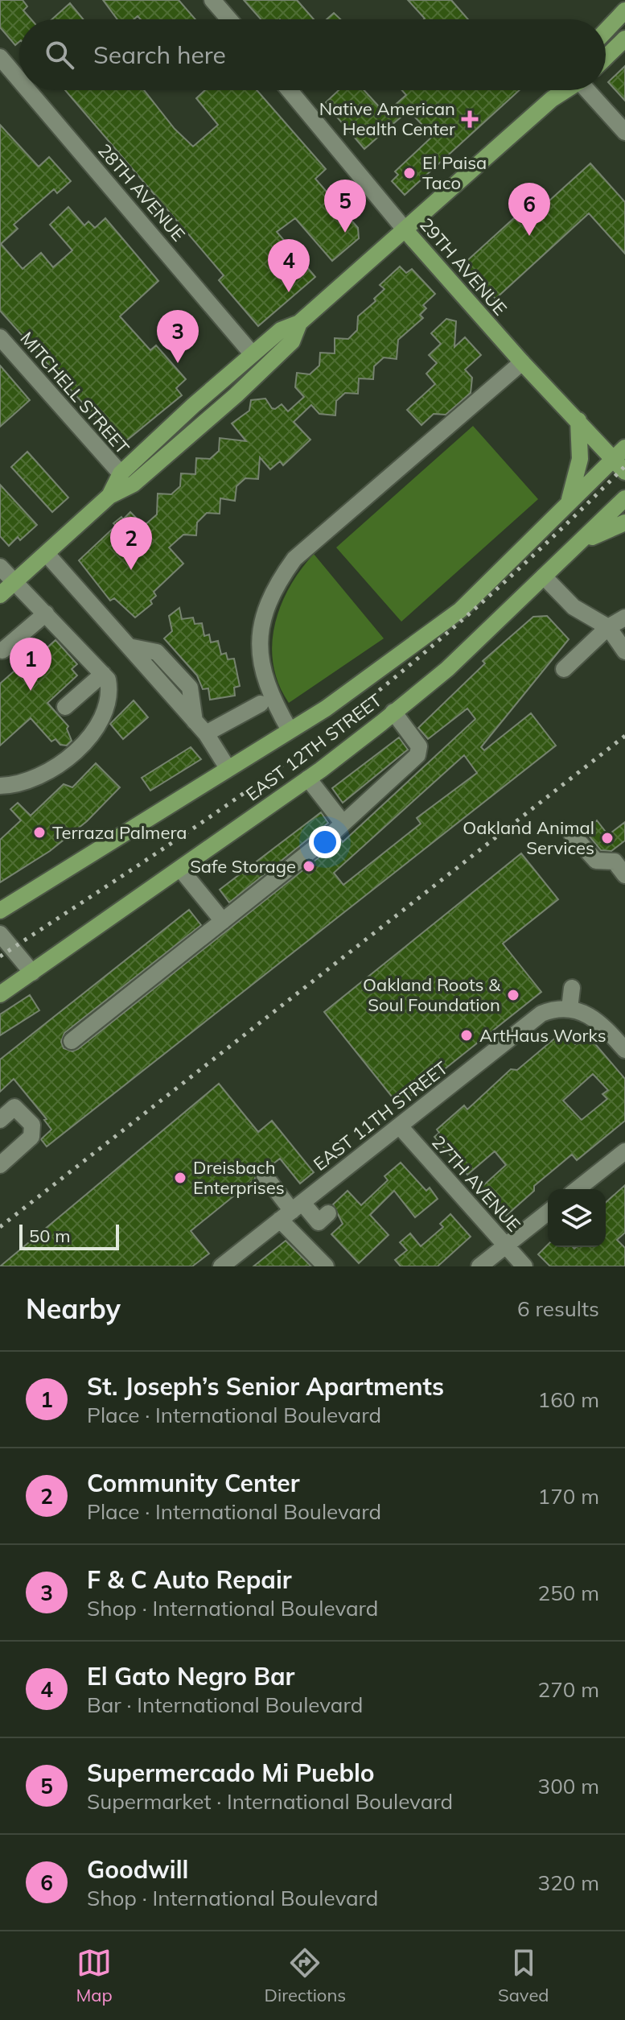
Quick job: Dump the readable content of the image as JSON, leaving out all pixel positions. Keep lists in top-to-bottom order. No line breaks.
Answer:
{"streets":{"main road":["29TH AVENUE","EAST 12TH STREET"],"street":["28TH AVENUE","MITCHELL STREET","EAST 11TH STREET","27TH AVENUE"]},"crossings":[["29TH AVENUE","EAST 12TH STREET"],["EAST 11TH STREET","27TH AVENUE"]],"places":{"health":["Native American Health Center"],"other":["El Paisa Taco","Terraza Palmera","Oakland Animal Services","Safe Storage","Oakland Roots & Soul Foundation","ArtHaus Works","Dreisbach Enterprises"]},"scale_bar":"50 m","page":{"search":"Search here","pins":["5","6","4","3","2","1"],"scale":"50 m","heading":["Nearby","6 results"],"list":[{"mark":"1","name":"St. Joseph’s Senior Apartments","note":"Place · International Boulevard","value":"160 m"},{"mark":"2","name":"Community Center","note":"Place · International Boulevard","value":"170 m"},{"mark":"3","name":"F & C Auto Repair","note":"Shop · International Boulevard","value":"250 m"},{"mark":"4","name":"El Gato Negro Bar","note":"Bar · International Boulevard","value":"270 m"},{"mark":"5","name":"Supermercado Mi Pueblo","note":"Supermarket · International Boulevard","value":"300 m"},{"mark":"6","name":"Goodwill","note":"Shop · International Boulevard","value":"320 m"}],"nav":["Map","Directions","Saved"]}}
